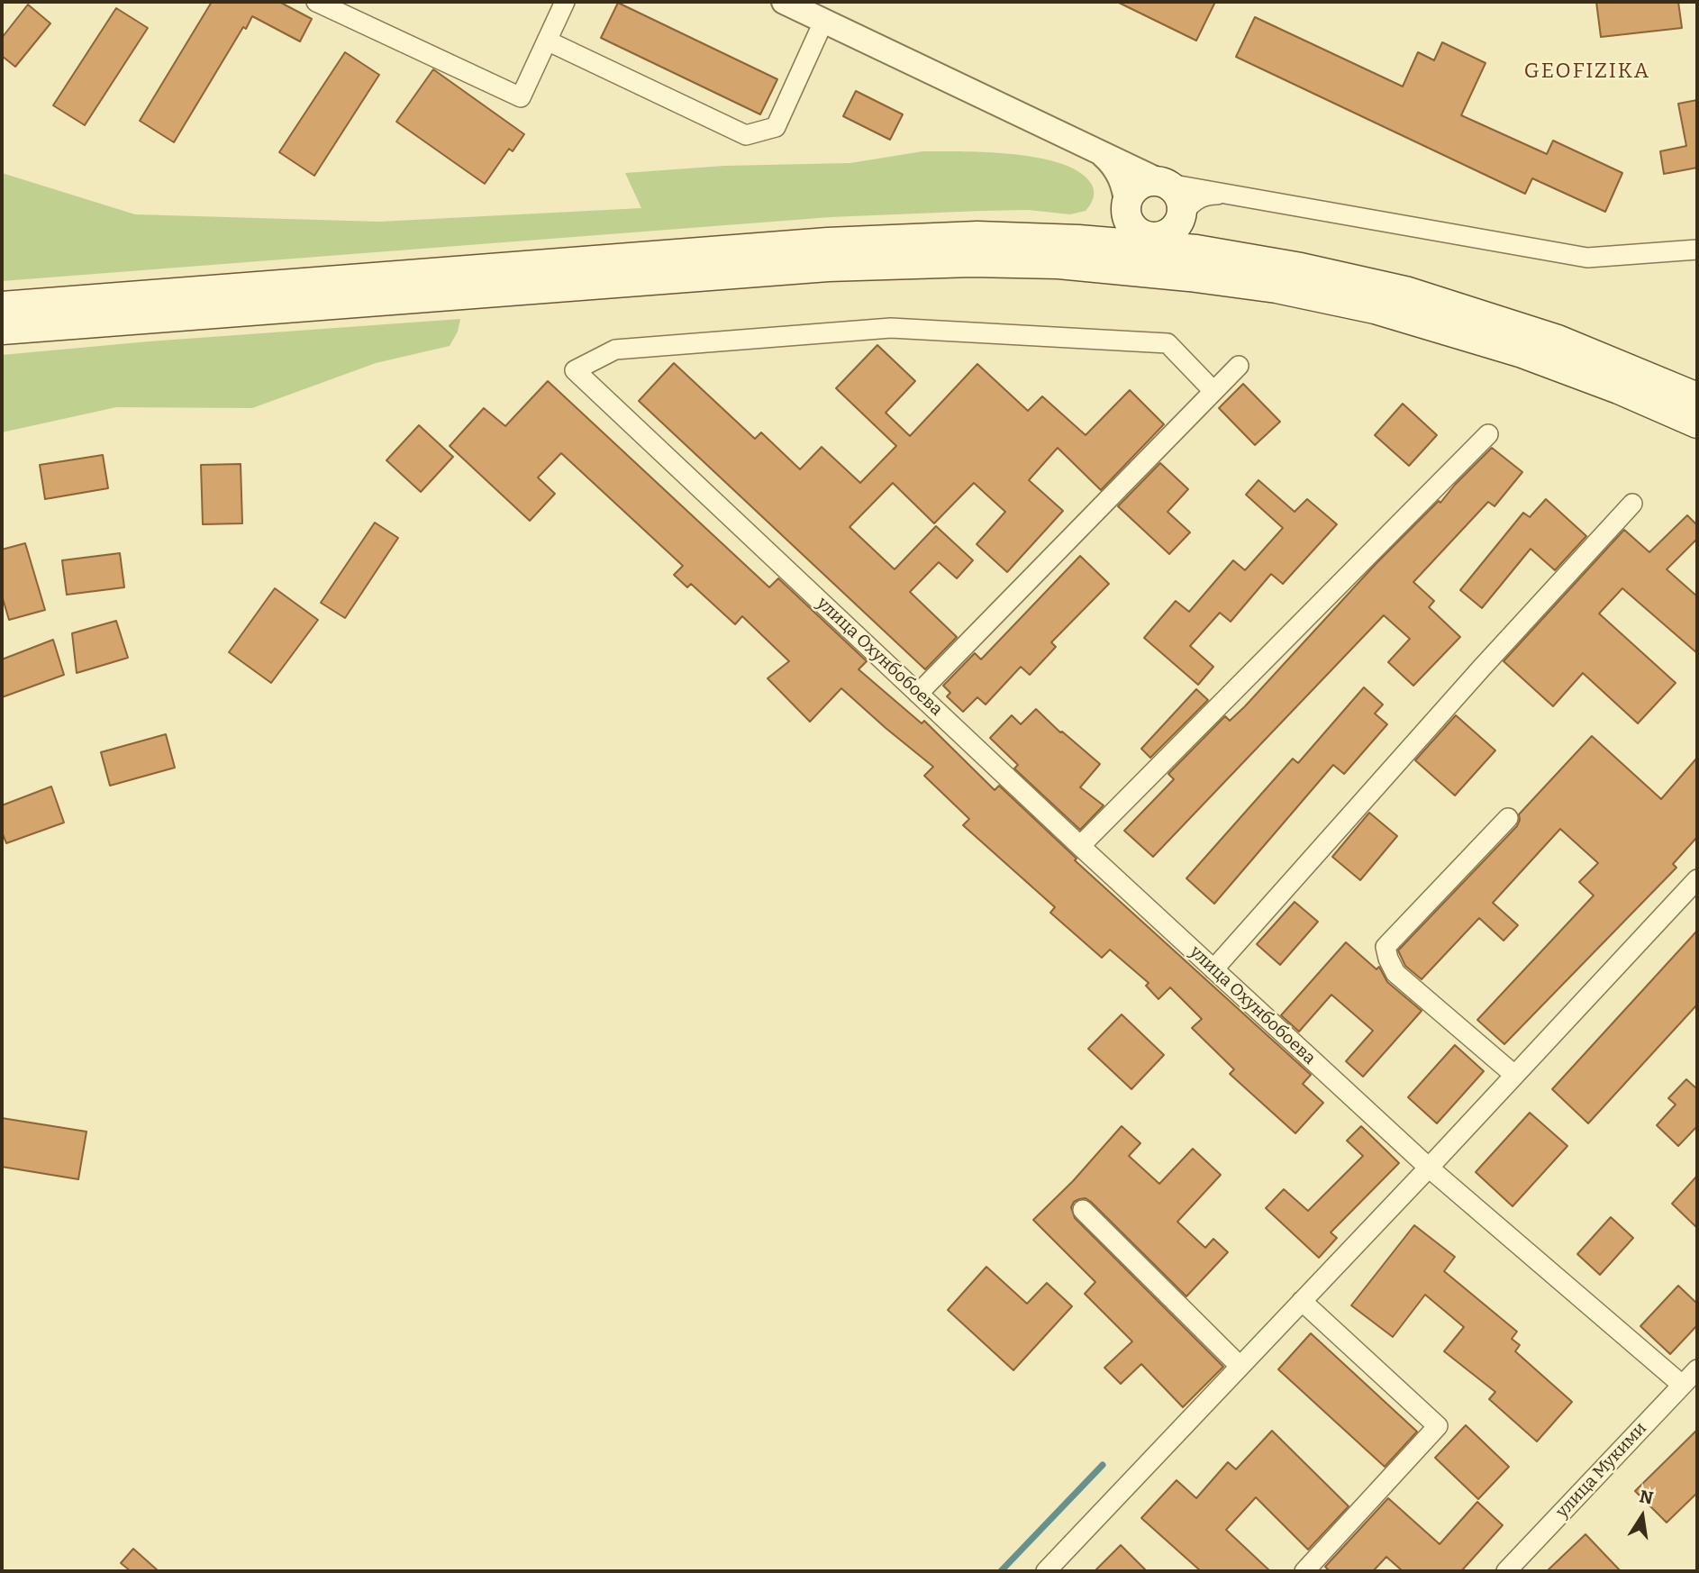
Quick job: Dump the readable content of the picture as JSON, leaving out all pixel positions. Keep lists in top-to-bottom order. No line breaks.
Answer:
{"streets":{"street":["улица Охунбобоева","улица Мукими"]},"crossings":[["улица Охунбобоева","улица Мукими"]],"districts":["GEOFIZIKA"],"north":"top"}
